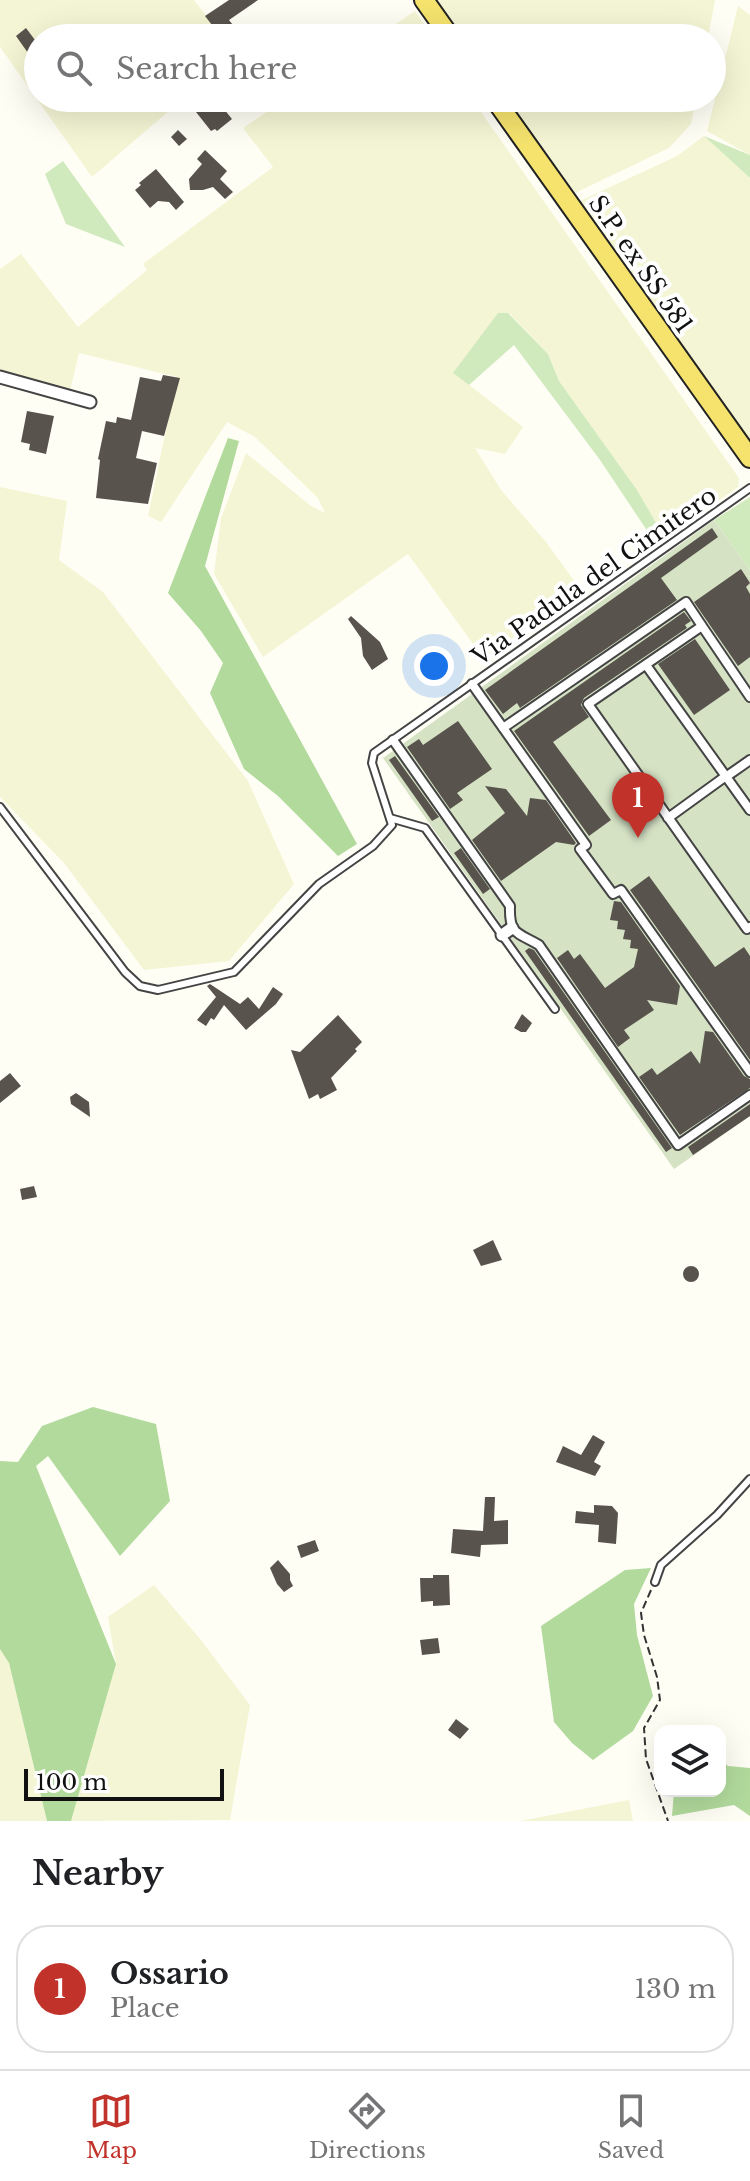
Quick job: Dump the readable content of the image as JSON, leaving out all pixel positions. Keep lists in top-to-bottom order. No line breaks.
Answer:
{"streets":{"main road":["S.P. ex SS 581"],"lane":["Via Padula del Cimitero"]},"scale_bar":"100 m","page":{"search":"Search here","pins":"1","scale":"100 m","heading":"Nearby","list":[{"mark":"1","name":"Ossario","note":"Place","value":"130 m"}],"nav":["Map","Directions","Saved"]}}
